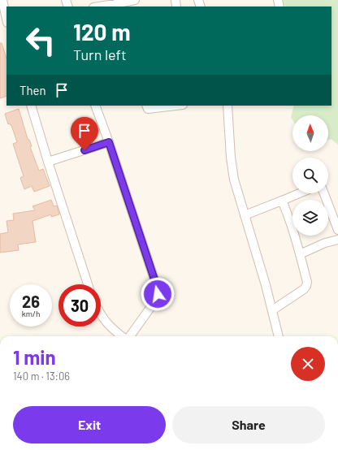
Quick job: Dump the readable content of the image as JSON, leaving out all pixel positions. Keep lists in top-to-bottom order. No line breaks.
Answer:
{"north":"top","page":{"turn":["120 m","Turn left"],"then":"Then","speed":"26 km/h","limit":"30","heading":["1 min","140 m · 13:06"],"buttons":["Exit","Share"]}}
